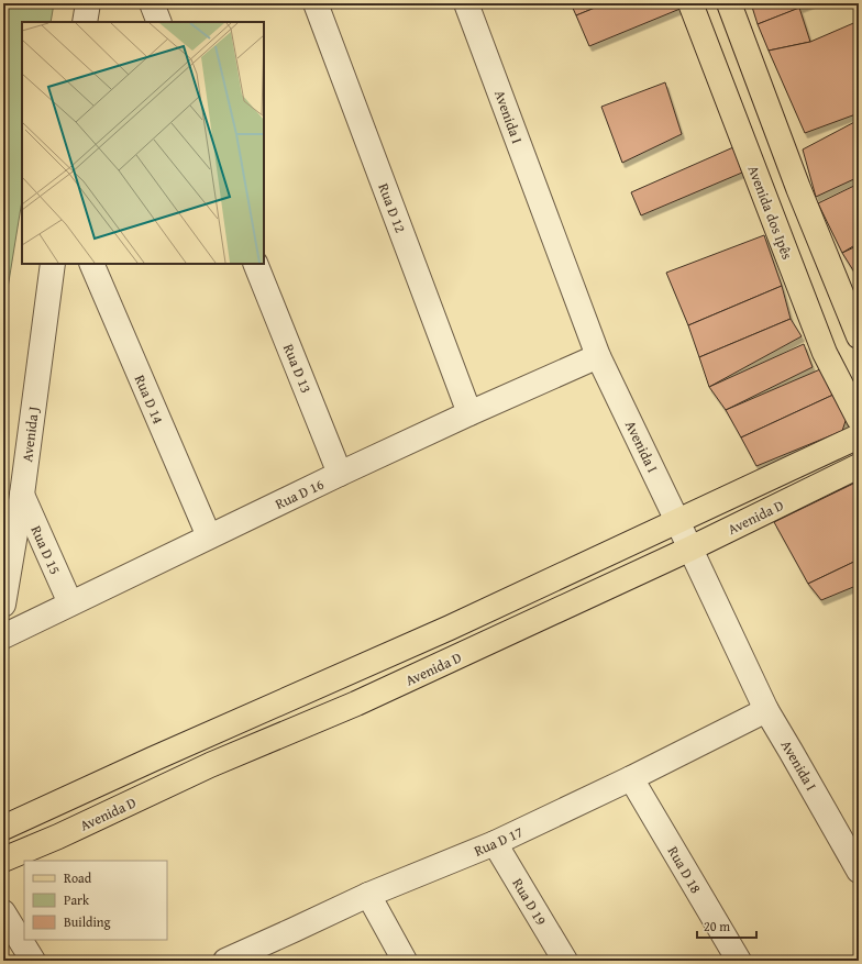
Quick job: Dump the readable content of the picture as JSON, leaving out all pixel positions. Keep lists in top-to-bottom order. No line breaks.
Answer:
{"streets":{"main road":["Avenida dos Ipês","Avenida D"],"street":["Avenida I","Rua D 12","Rua D 13","Rua D 14","Avenida J","Rua D 16","Rua D 15","Rua D 17","Rua D 18","Rua D 19"]},"crossings":[["Avenida I","Rua D 16"],["Avenida I","Avenida D"],["Avenida I","Rua D 17"],["Rua D 12","Rua D 16"],["Rua D 13","Rua D 16"],["Rua D 14","Rua D 16"],["Avenida J","Rua D 15"],["Rua D 16","Rua D 15"],["Rua D 17","Rua D 18"],["Rua D 17","Rua D 19"]],"legend":["Road","Park","Building"],"scale_bar":"20 m"}
